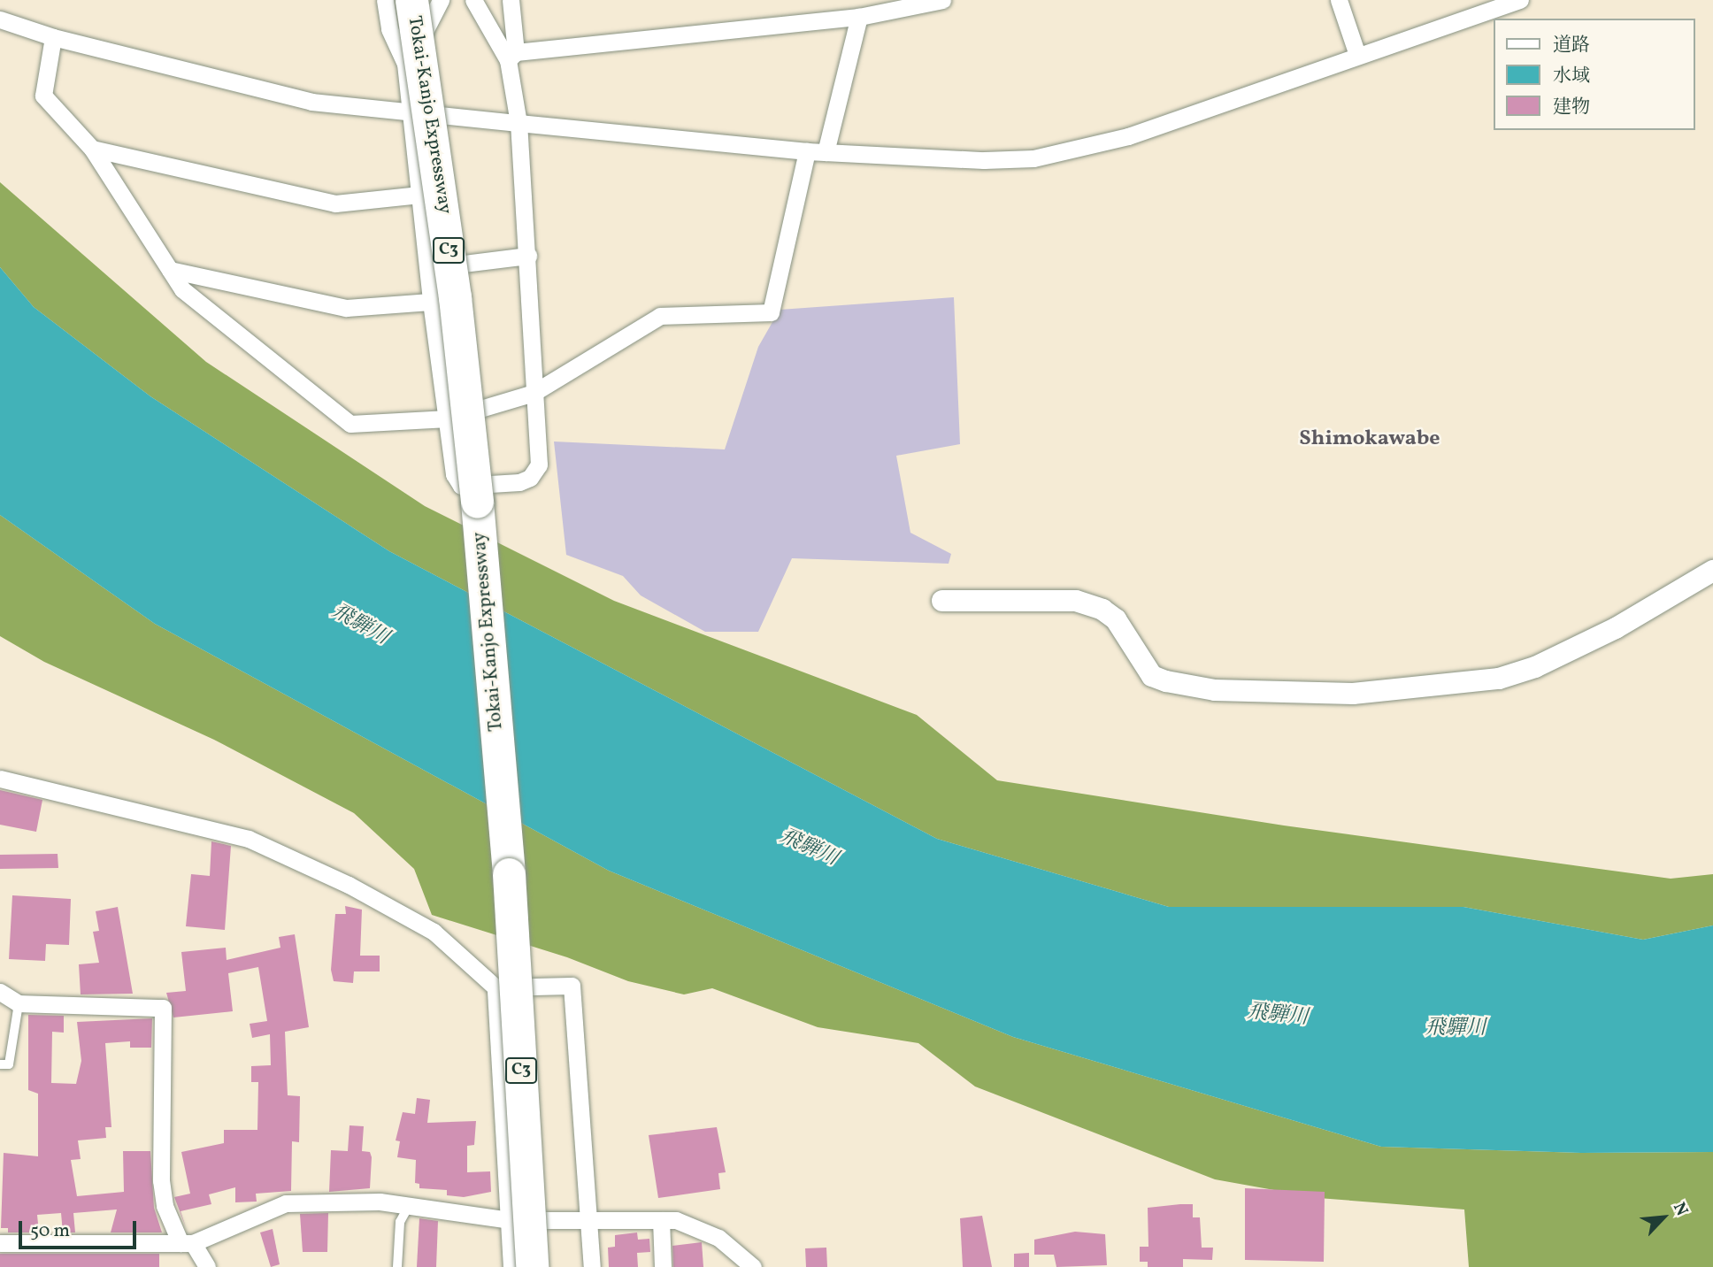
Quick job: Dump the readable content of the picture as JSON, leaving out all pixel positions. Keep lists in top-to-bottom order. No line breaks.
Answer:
{"streets":{"highway":["Tokai-Kanjo Expressway","C3"]},"districts":["Shimokawabe"],"water":["飛騨川","飛驒川"],"legend":["道路","水域","建物"],"scale_bar":"50 m","north":"top right"}
